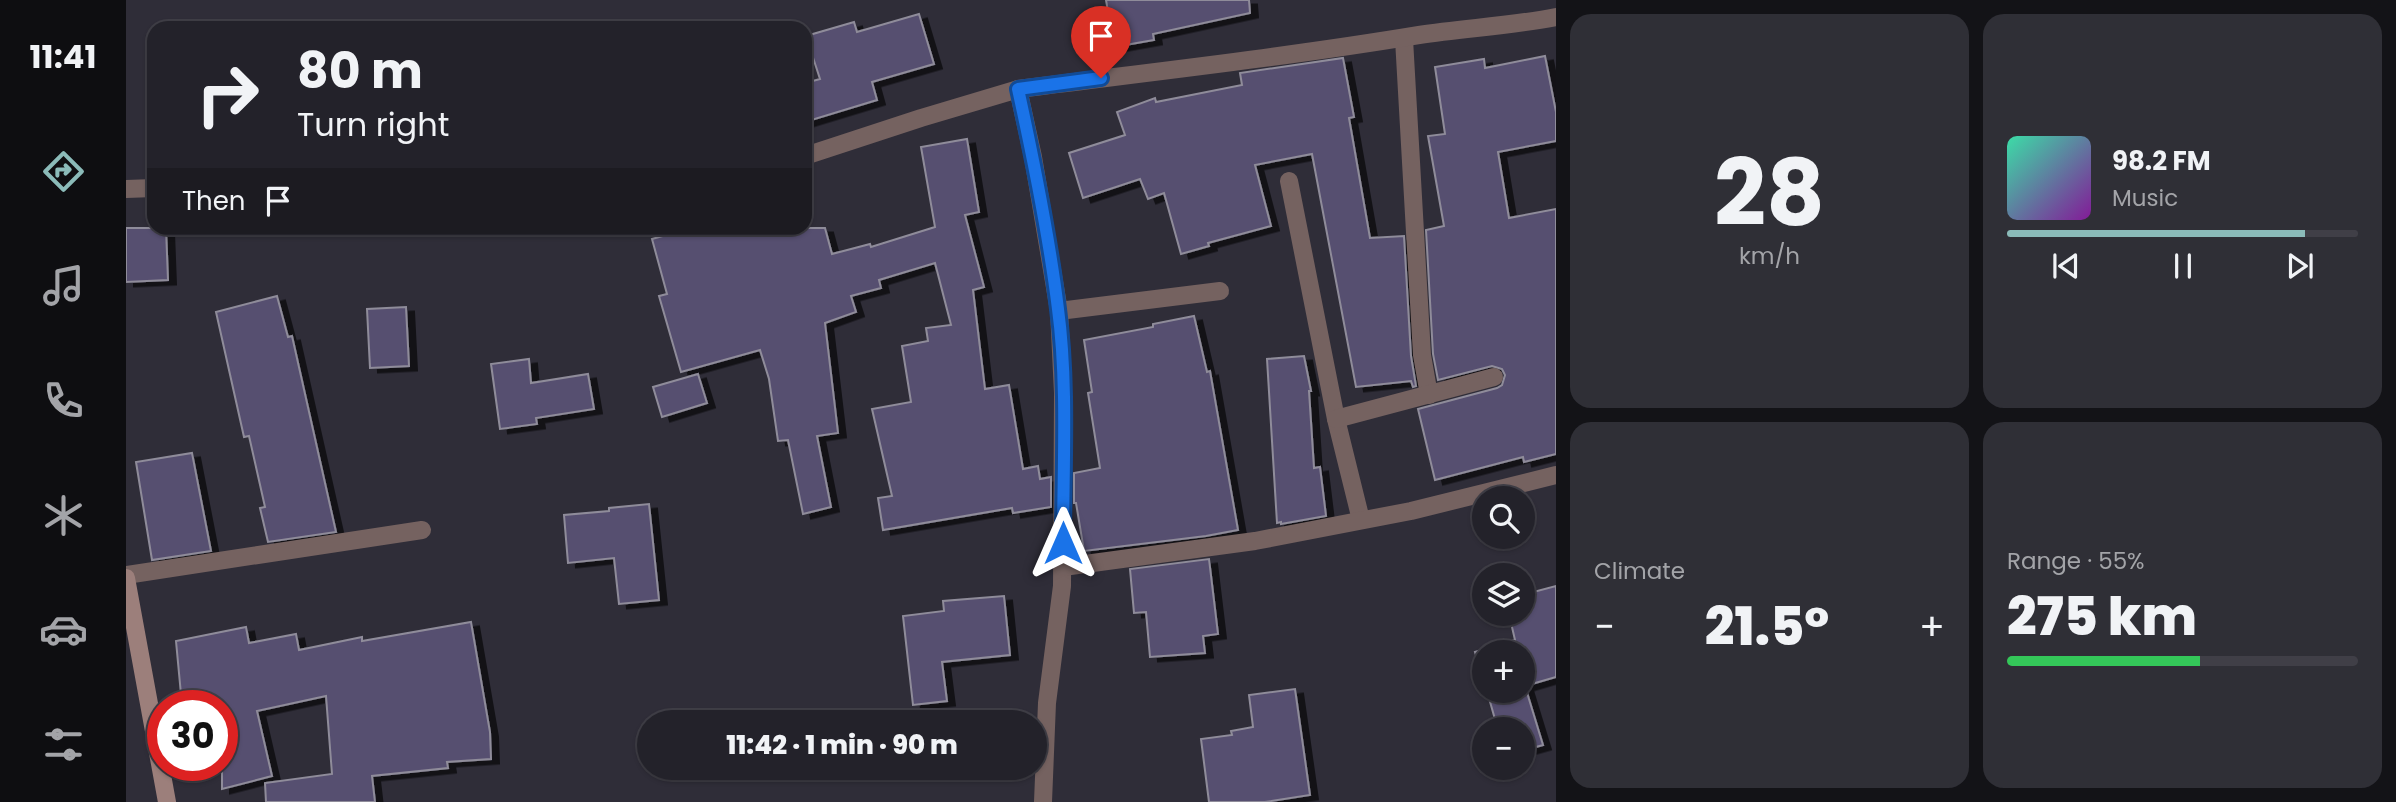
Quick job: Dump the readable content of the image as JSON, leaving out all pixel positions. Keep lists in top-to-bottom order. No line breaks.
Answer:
{"page":{"tabs":"11:41","tile":[["28","km/h"],"Climate",["Range · 55%","275 km"]],"turn":["80 m","Turn right"],"song":["98.2 FM","Music"],"then":"Then","map_buttons":["+","−"],"heat":["−","21.5°","+"],"limit":"30","trip":"11:42 · 1 min · 90 m"}}
